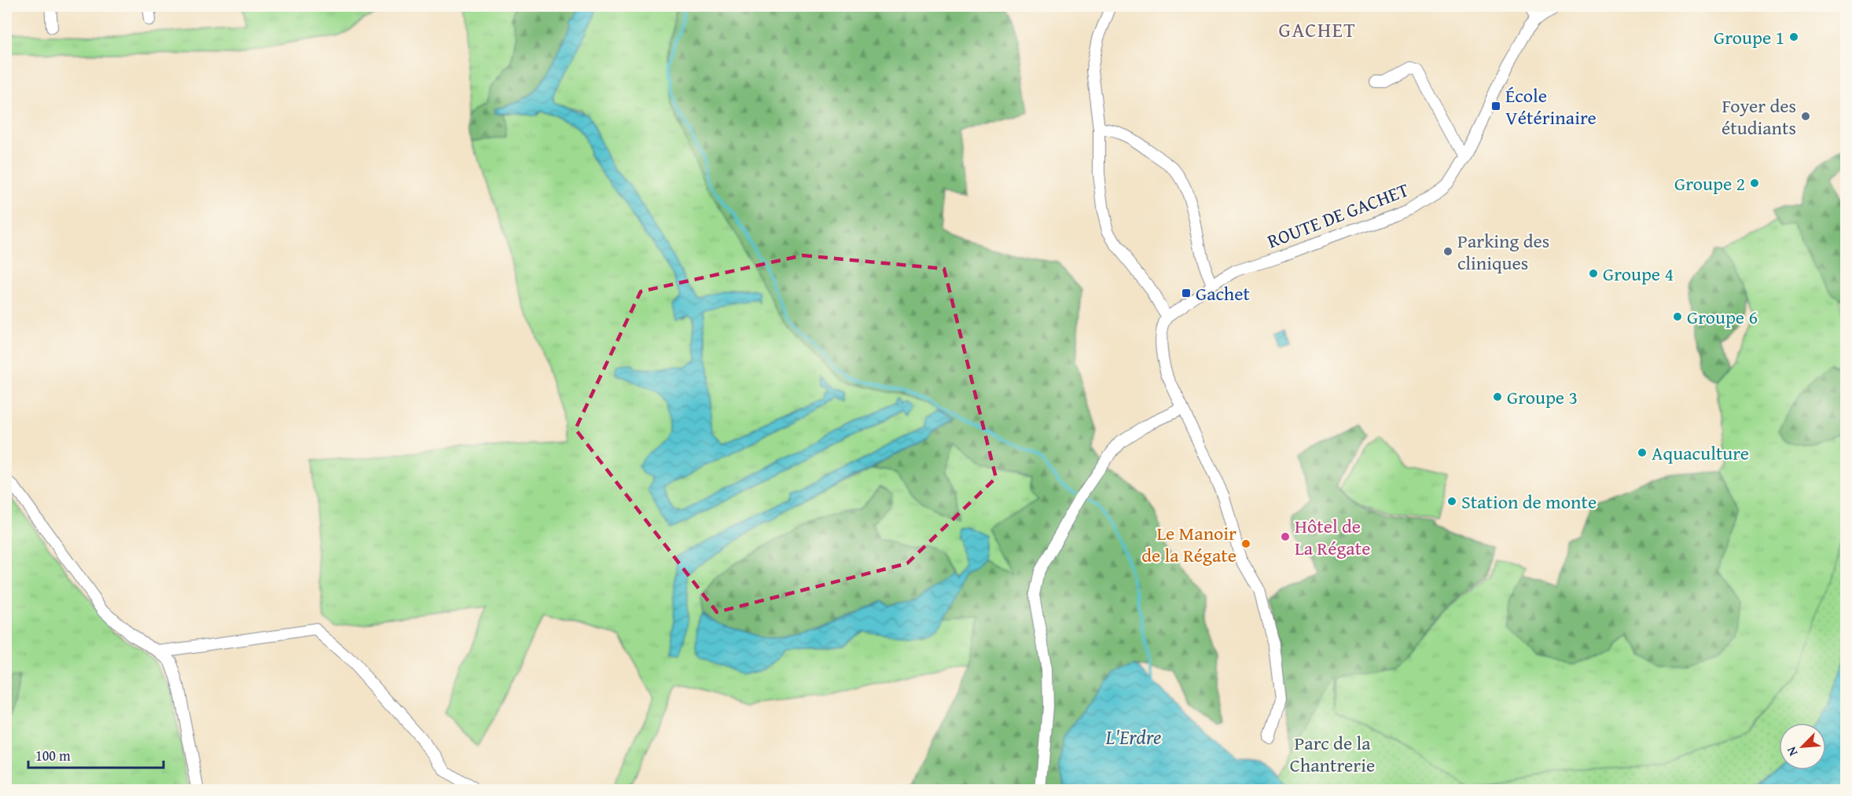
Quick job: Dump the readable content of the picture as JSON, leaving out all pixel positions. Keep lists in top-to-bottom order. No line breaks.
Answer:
{"streets":{"street":["ROUTE DE GACHET"]},"districts":["GACHET"],"water":["L'Erdre"],"parks":["Parc de la Chantrerie"],"places":{"other":["Groupe 1","Foyer des étudiants","Groupe 2","Parking des cliniques","Groupe 4","Groupe 6","Groupe 3","Aquaculture","Station de monte","Hôtel de La Régate","Le Manoir de la Régate"],"transit":["École Vétérinaire","Gachet"]},"scale_bar":"100 m","north":"bottom left"}
